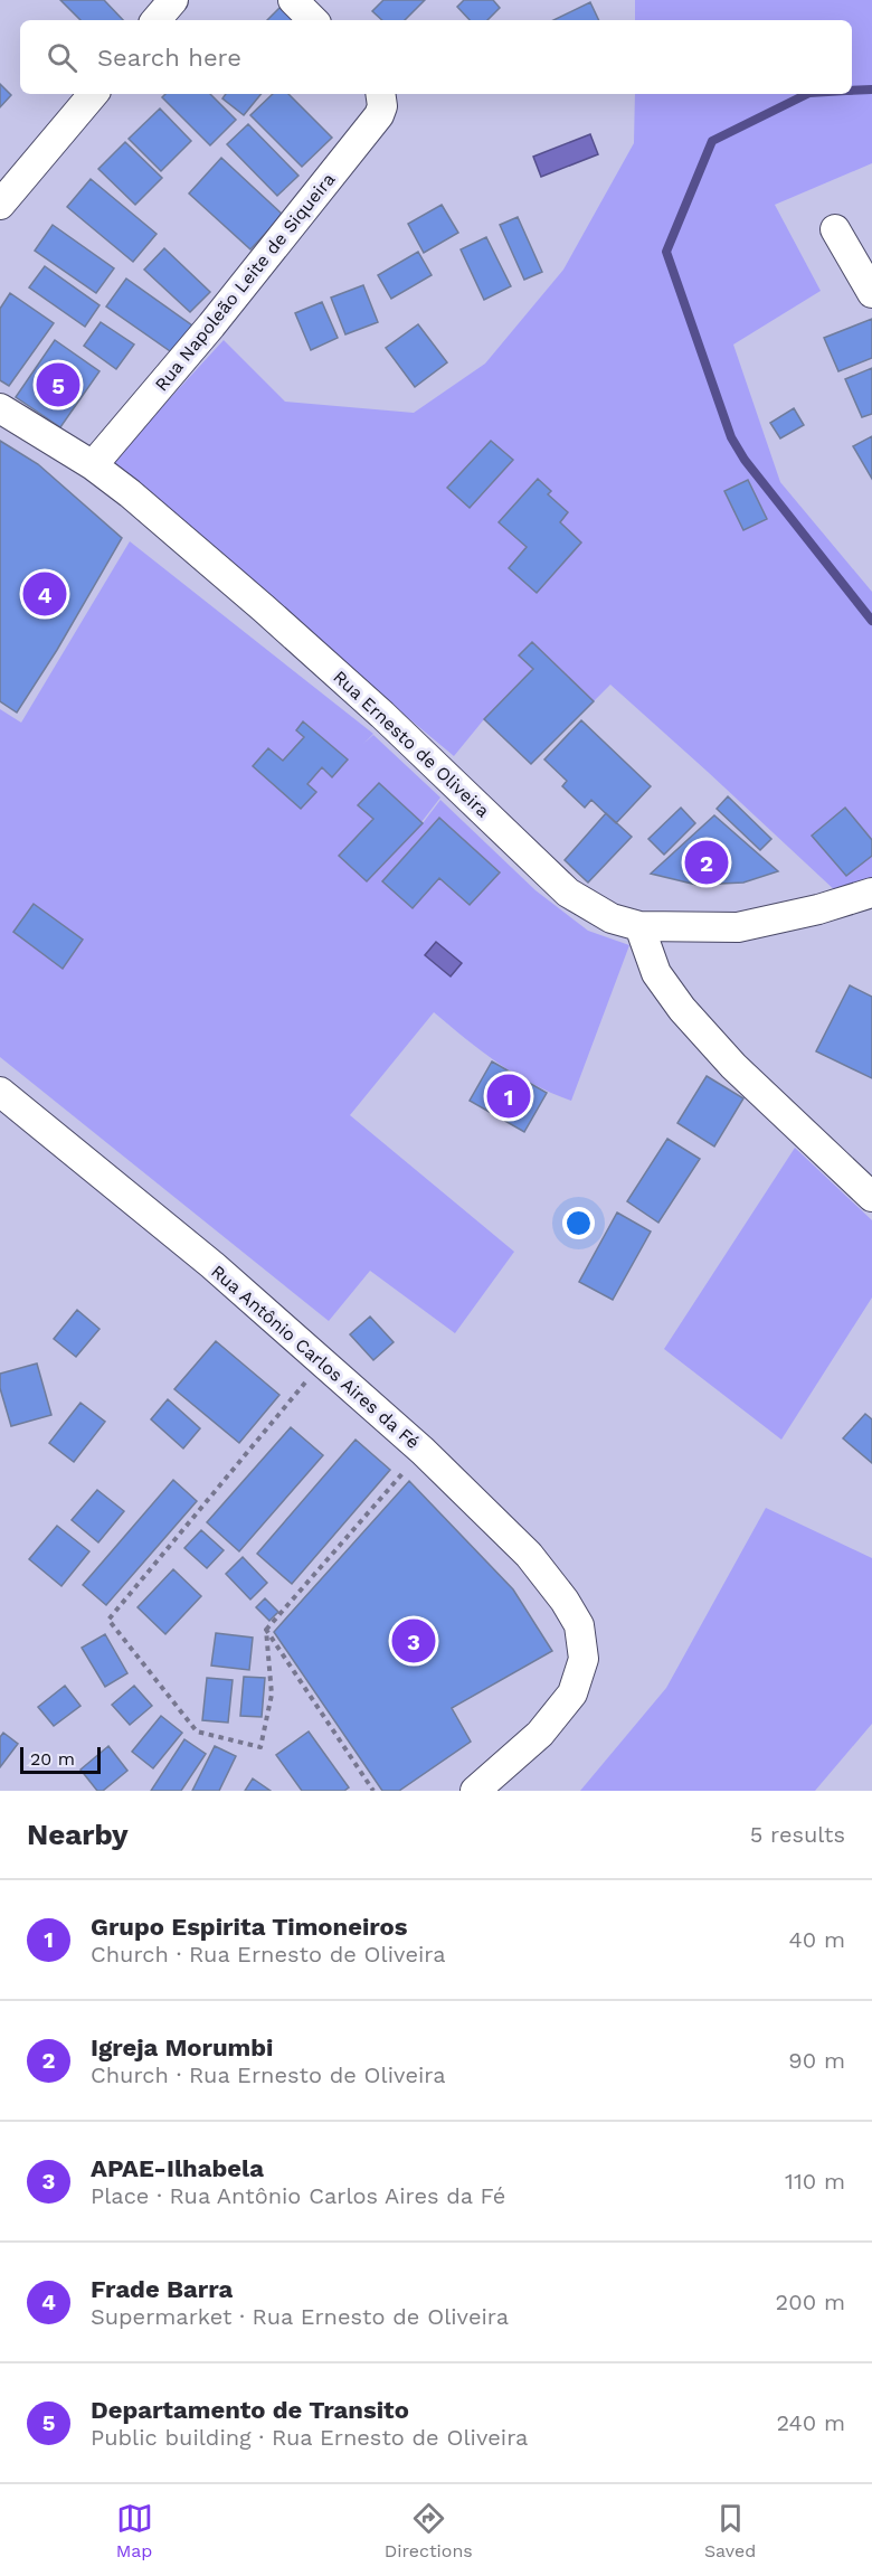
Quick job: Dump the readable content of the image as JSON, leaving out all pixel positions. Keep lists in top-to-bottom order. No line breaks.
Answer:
{"streets":{"street":["Rua Napoleão Leite de Siqueira","Rua Ernesto de Oliveira","Rua Antônio Carlos Aires da Fé"]},"crossings":[["Rua Napoleão Leite de Siqueira","Rua Ernesto de Oliveira"]],"scale_bar":"20 m","page":{"search":"Search here","pins":["5","4","2","1","3"],"scale":"20 m","heading":["Nearby","5 results"],"list":[{"mark":"1","name":"Grupo Espirita Timoneiros","note":"Church · Rua Ernesto de Oliveira","value":"40 m"},{"mark":"2","name":"Igreja Morumbi","note":"Church · Rua Ernesto de Oliveira","value":"90 m"},{"mark":"3","name":"APAE-Ilhabela","note":"Place · Rua Antônio Carlos Aires da Fé","value":"110 m"},{"mark":"4","name":"Frade Barra","note":"Supermarket · Rua Ernesto de Oliveira","value":"200 m"},{"mark":"5","name":"Departamento de Transito","note":"Public building · Rua Ernesto de Oliveira","value":"240 m"}],"nav":["Map","Directions","Saved"]}}
